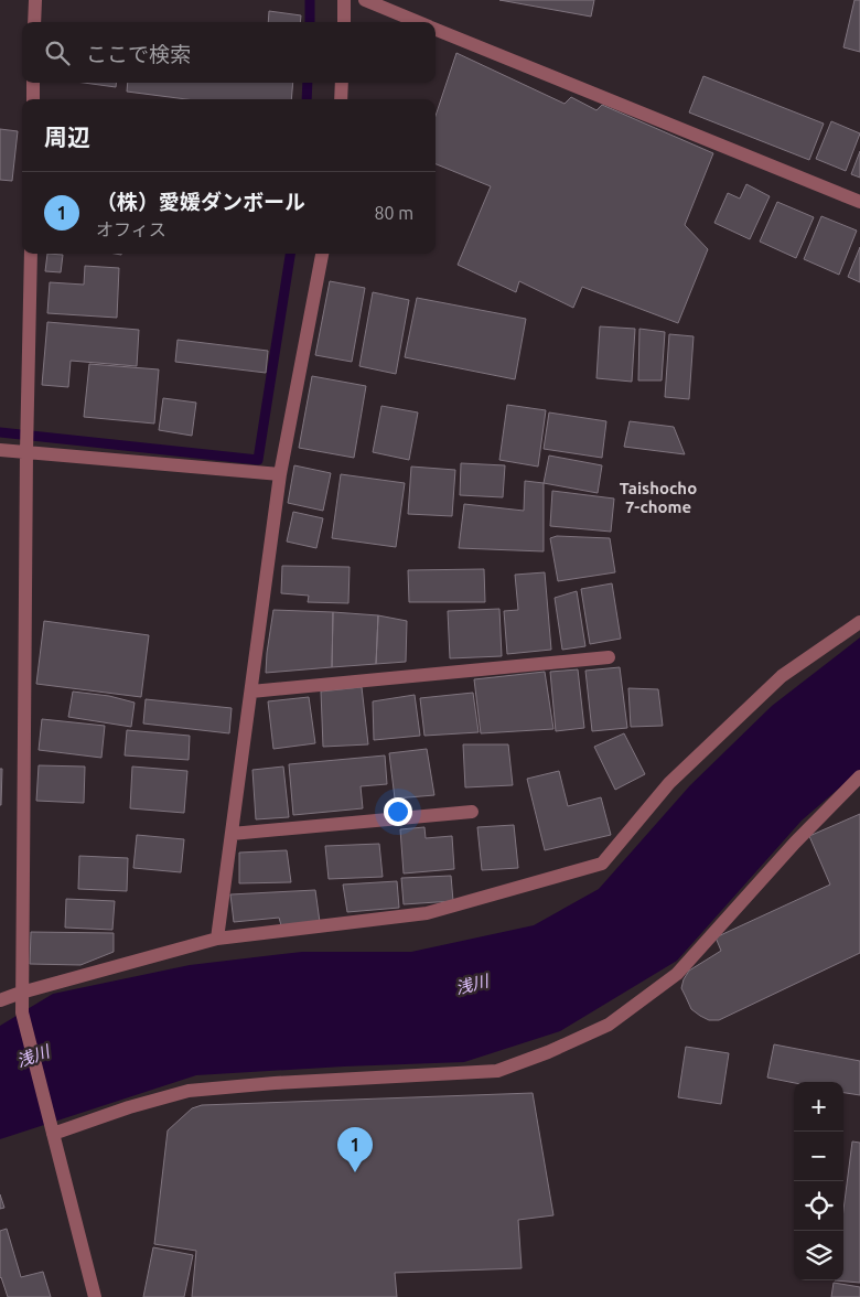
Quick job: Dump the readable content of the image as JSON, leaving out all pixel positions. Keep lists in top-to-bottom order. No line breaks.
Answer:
{"districts":["Taishocho 7-chome"],"water":["浅川"],"page":{"search":"ここで検索","heading":"周辺","list":[{"mark":"1","name":"（株）愛媛ダンボール","note":"オフィス","value":"80 m"}],"map_buttons":["+","−"],"pins":"1"}}
